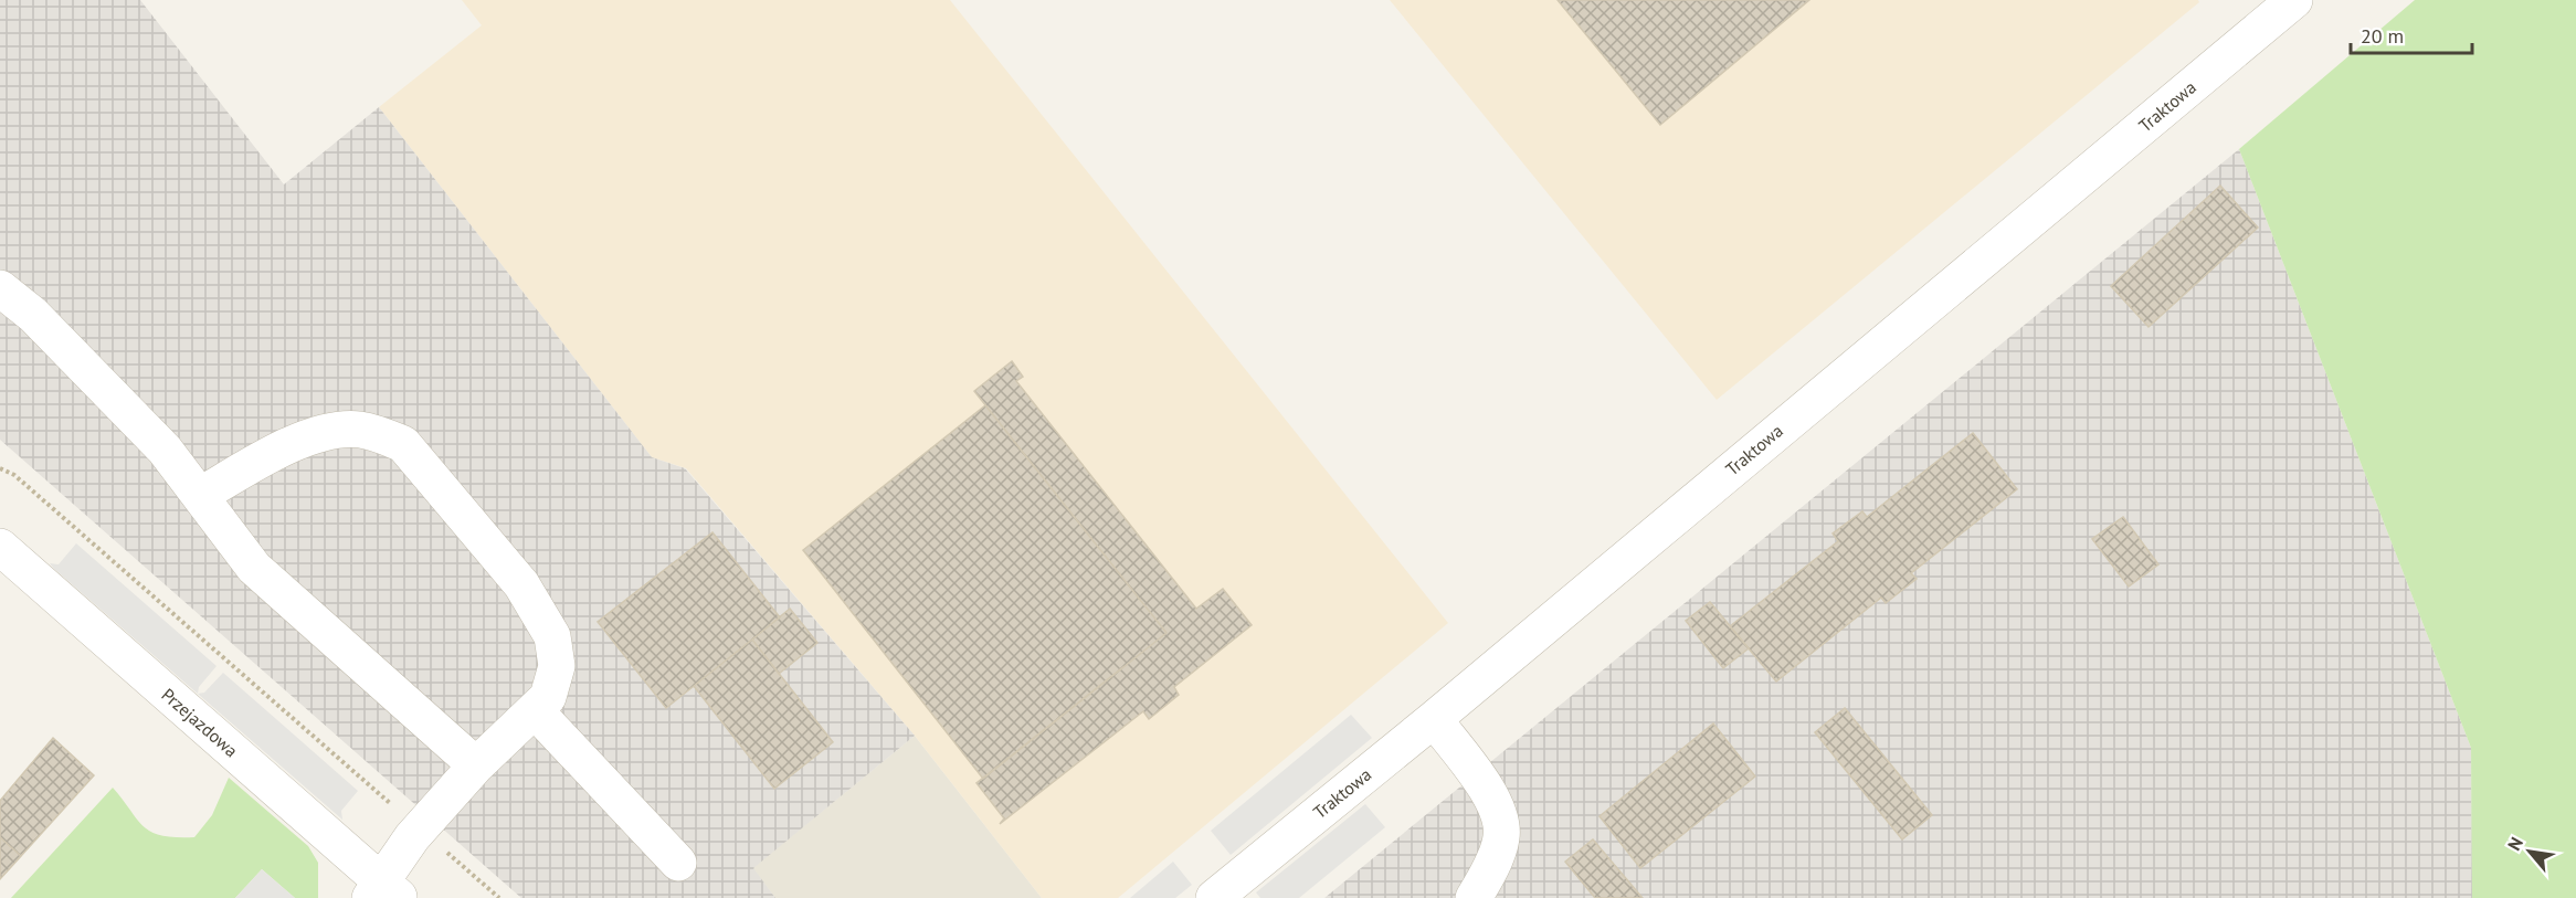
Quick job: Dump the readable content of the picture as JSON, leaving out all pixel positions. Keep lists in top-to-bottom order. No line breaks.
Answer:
{"streets":{"street":["Traktowa","Przejazdowa"]},"scale_bar":"20 m","north":"top left"}
